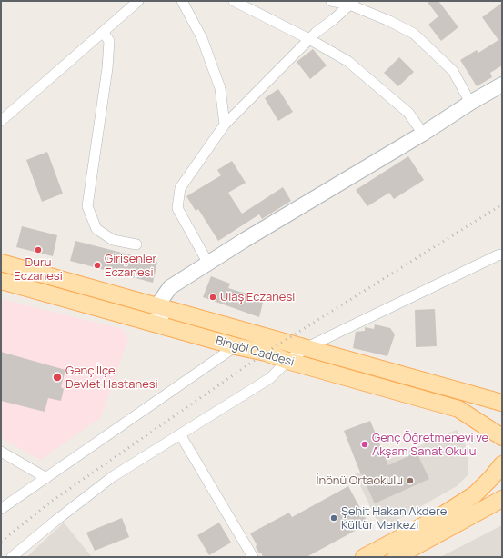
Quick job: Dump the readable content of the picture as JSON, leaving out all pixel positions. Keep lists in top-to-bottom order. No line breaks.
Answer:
{"streets":{"main road":["Bingöl Caddesi"]},"places":["Duru Eczanesi","Girişenler Eczanesi","Ulaş Eczanesi","Genç İlçe Devlet Hastanesi","Genç Öğretmenevi ve Akşam Sanat Okulu","İnönü Ortaokulu","Şehit Hakan Akdere Kültür Merkezi"]}
